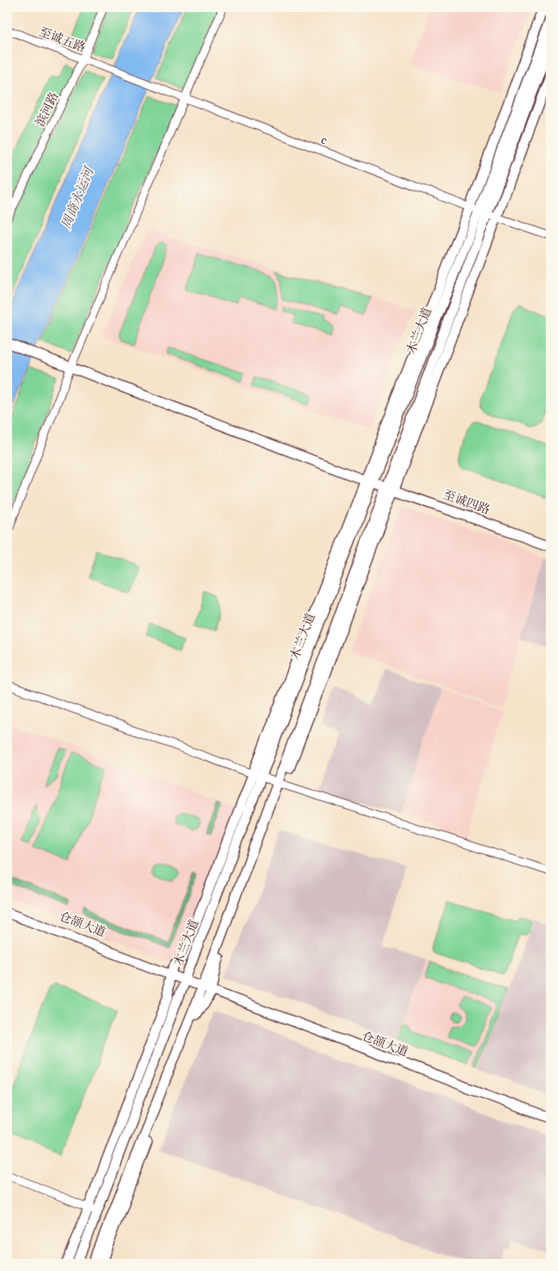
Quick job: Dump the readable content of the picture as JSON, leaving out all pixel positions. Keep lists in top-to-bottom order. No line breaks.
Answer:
{"streets":{"main road":["木兰大道","至诚四路","仓颉大道"],"street":["至诚五路","滨河路","c"]},"crossings":[["至诚五路","滨河路"],["至诚五路","c"],["c","木兰大道"],["木兰大道","至诚四路"],["木兰大道","仓颉大道"]],"water":["周商永运河"]}
